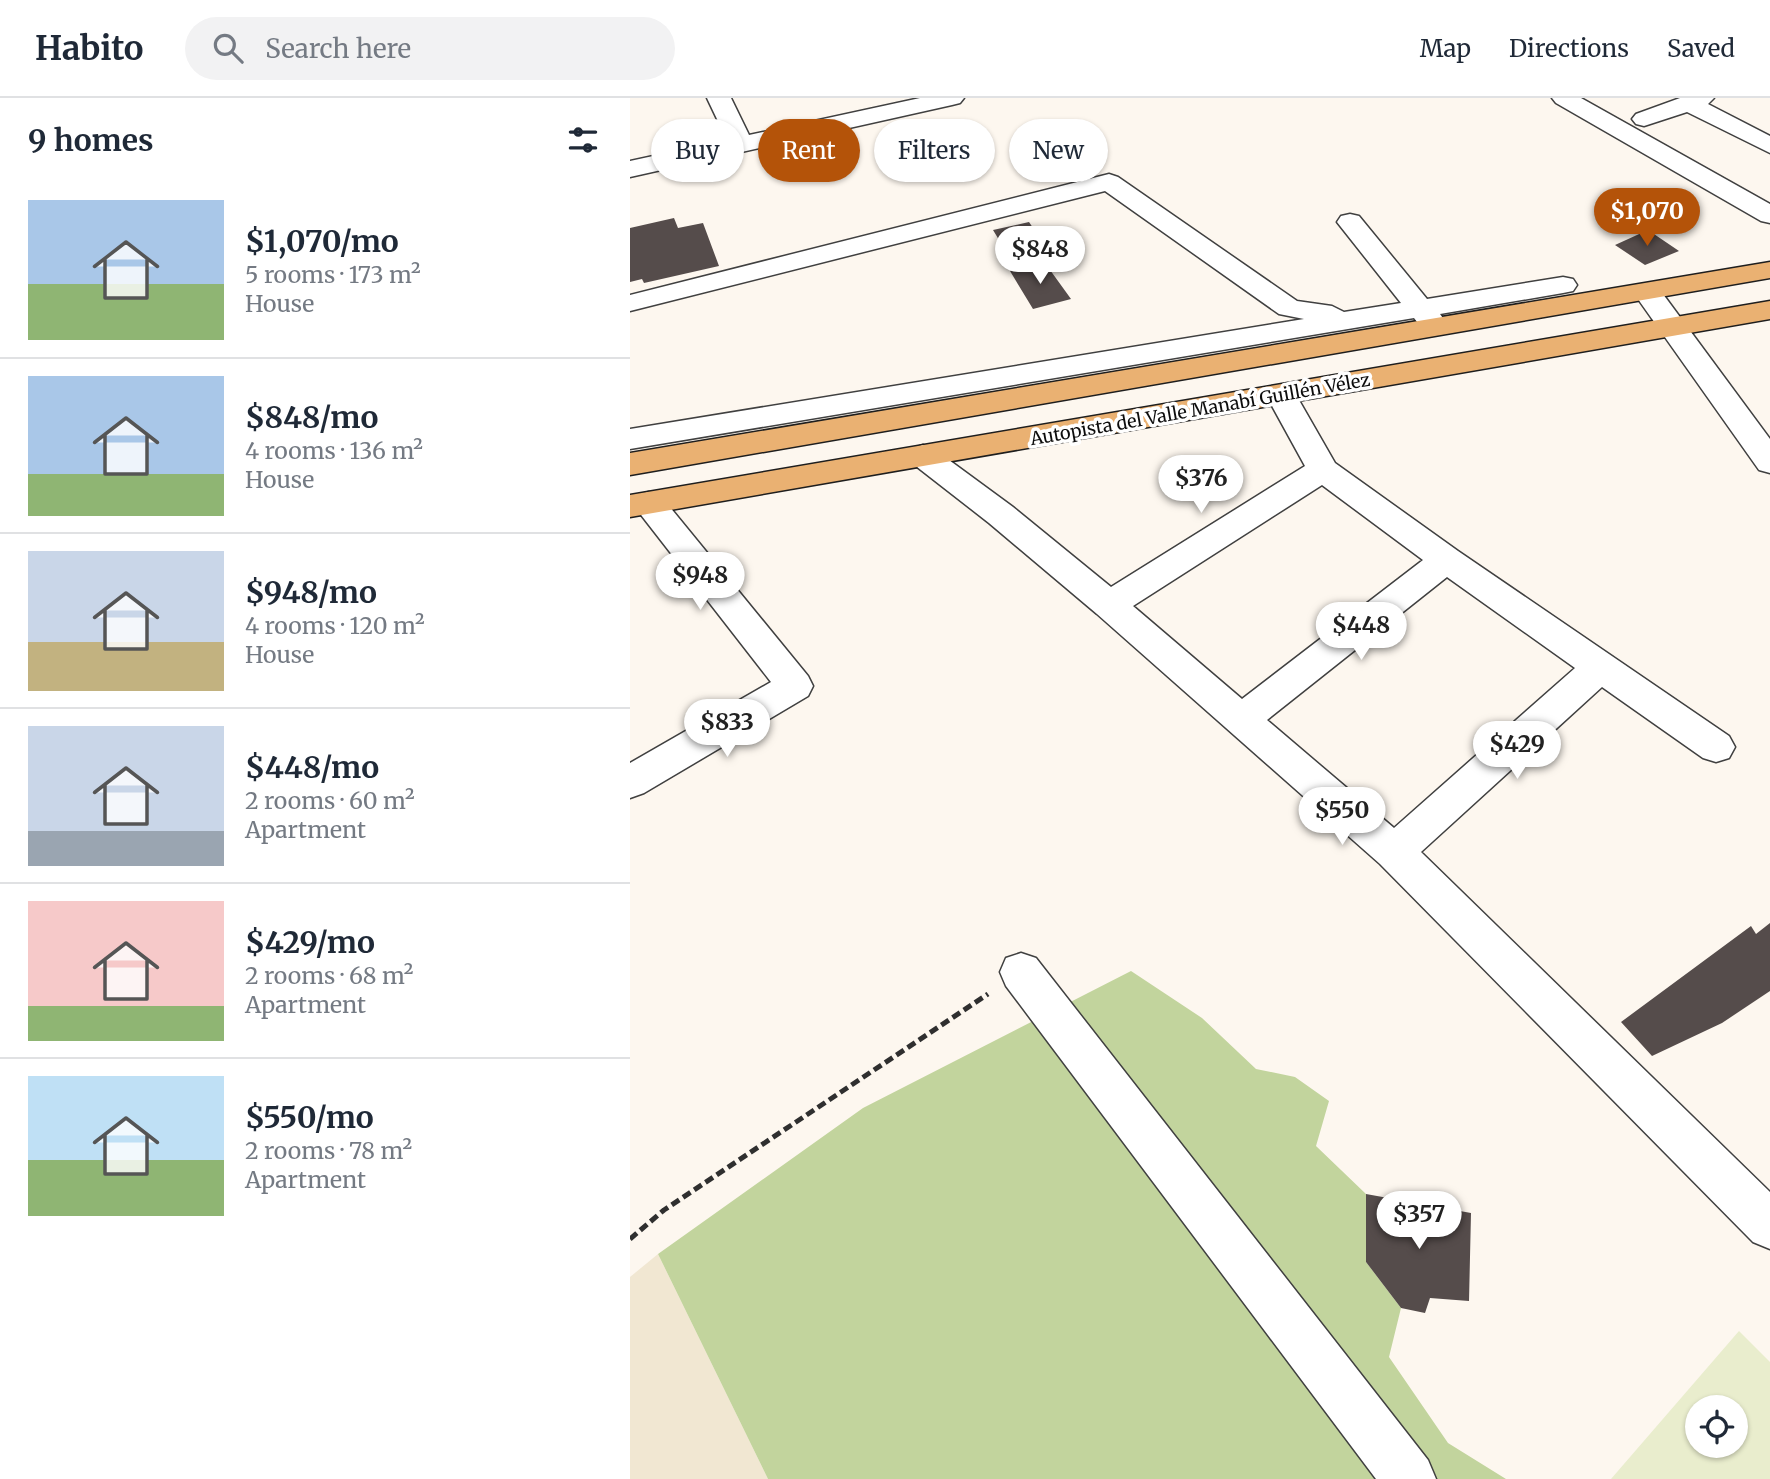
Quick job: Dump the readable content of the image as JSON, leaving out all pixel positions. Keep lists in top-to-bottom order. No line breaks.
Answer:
{"streets":{"main road":["Autopista del Valle Manabí Guillén Vélez"]},"page":{"header":"Habito","search":"Search here","nav":["Map","Directions","Saved"],"heading":"9 homes","chip":["Buy","Rent","Filters","New"],"list":[{"name":"$1,070/mo","note":"5 rooms · 173 m² · House"},{"name":"$848/mo","note":"4 rooms · 136 m² · House"},{"name":"$948/mo","note":"4 rooms · 120 m² · House"},{"name":"$448/mo","note":"2 rooms · 60 m² · Apartment"},{"name":"$429/mo","note":"2 rooms · 68 m² · Apartment"},{"name":"$550/mo","note":"2 rooms · 78 m² · Apartment"}],"price":["$1,070","$848","$376","$948","$448","$833","$429","$550","$357"]}}
